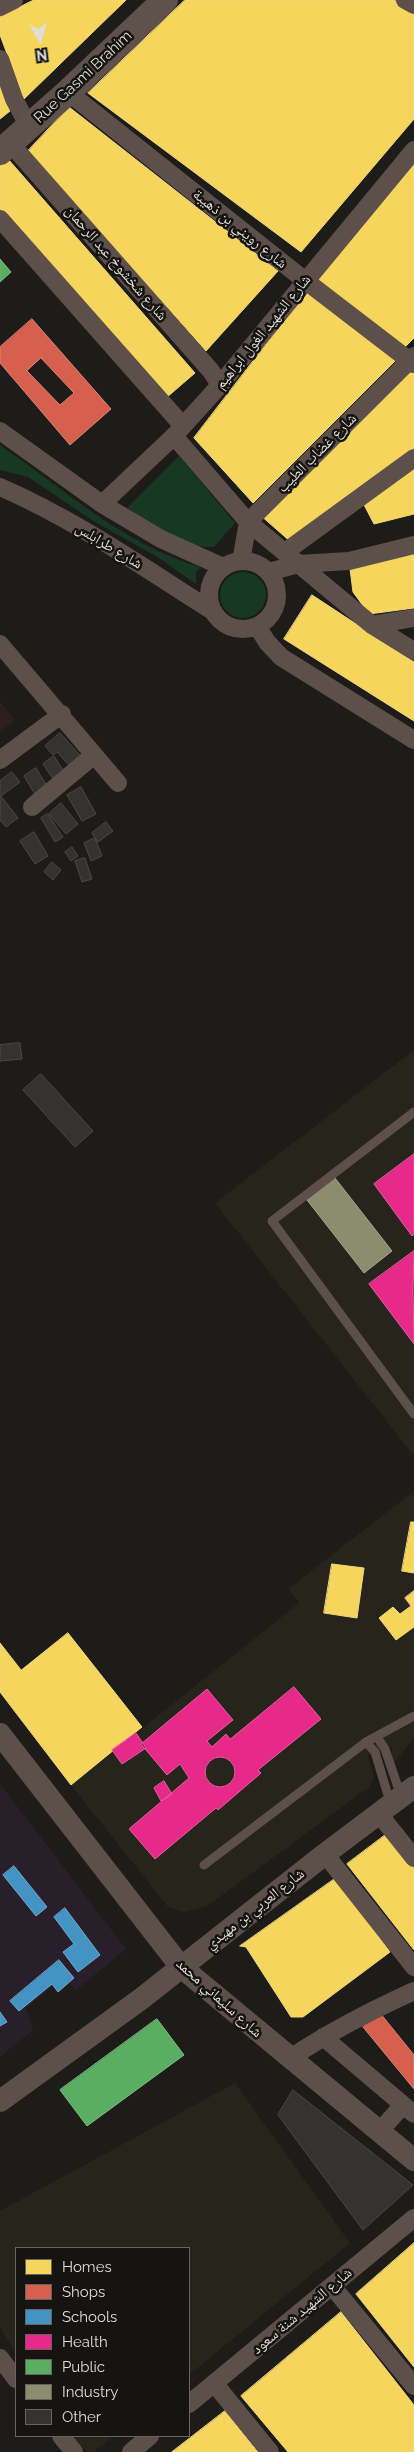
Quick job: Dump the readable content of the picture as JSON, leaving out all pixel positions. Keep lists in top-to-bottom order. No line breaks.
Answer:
{"streets":{"main road":["Rue Gasmi Brahim"],"street":["شارع رويني بن ذهيبة","شارع شخشوخ عبد الرحمان","شارع الشهيد الغول ابراهيم","شارع غضاب الطيب","شارع طرابلس","شارع العربي بن مهيدي","شارع سليماني محمد","شارع الشهيد شنة سعود"]},"crossings":[["Rue Gasmi Brahim","شارع رويني بن ذهيبة"],["Rue Gasmi Brahim","شارع شخشوخ عبد الرحمان"],["شارع رويني بن ذهيبة","شارع الشهيد الغول ابراهيم"],["شارع رويني بن ذهيبة","شارع غضاب الطيب"],["شارع شخشوخ عبد الرحمان","شارع الشهيد الغول ابراهيم"],["شارع العربي بن مهيدي","شارع سليماني محمد"]],"legend":["Homes","Shops","Schools","Health","Public","Industry","Other"],"north":"bottom"}
